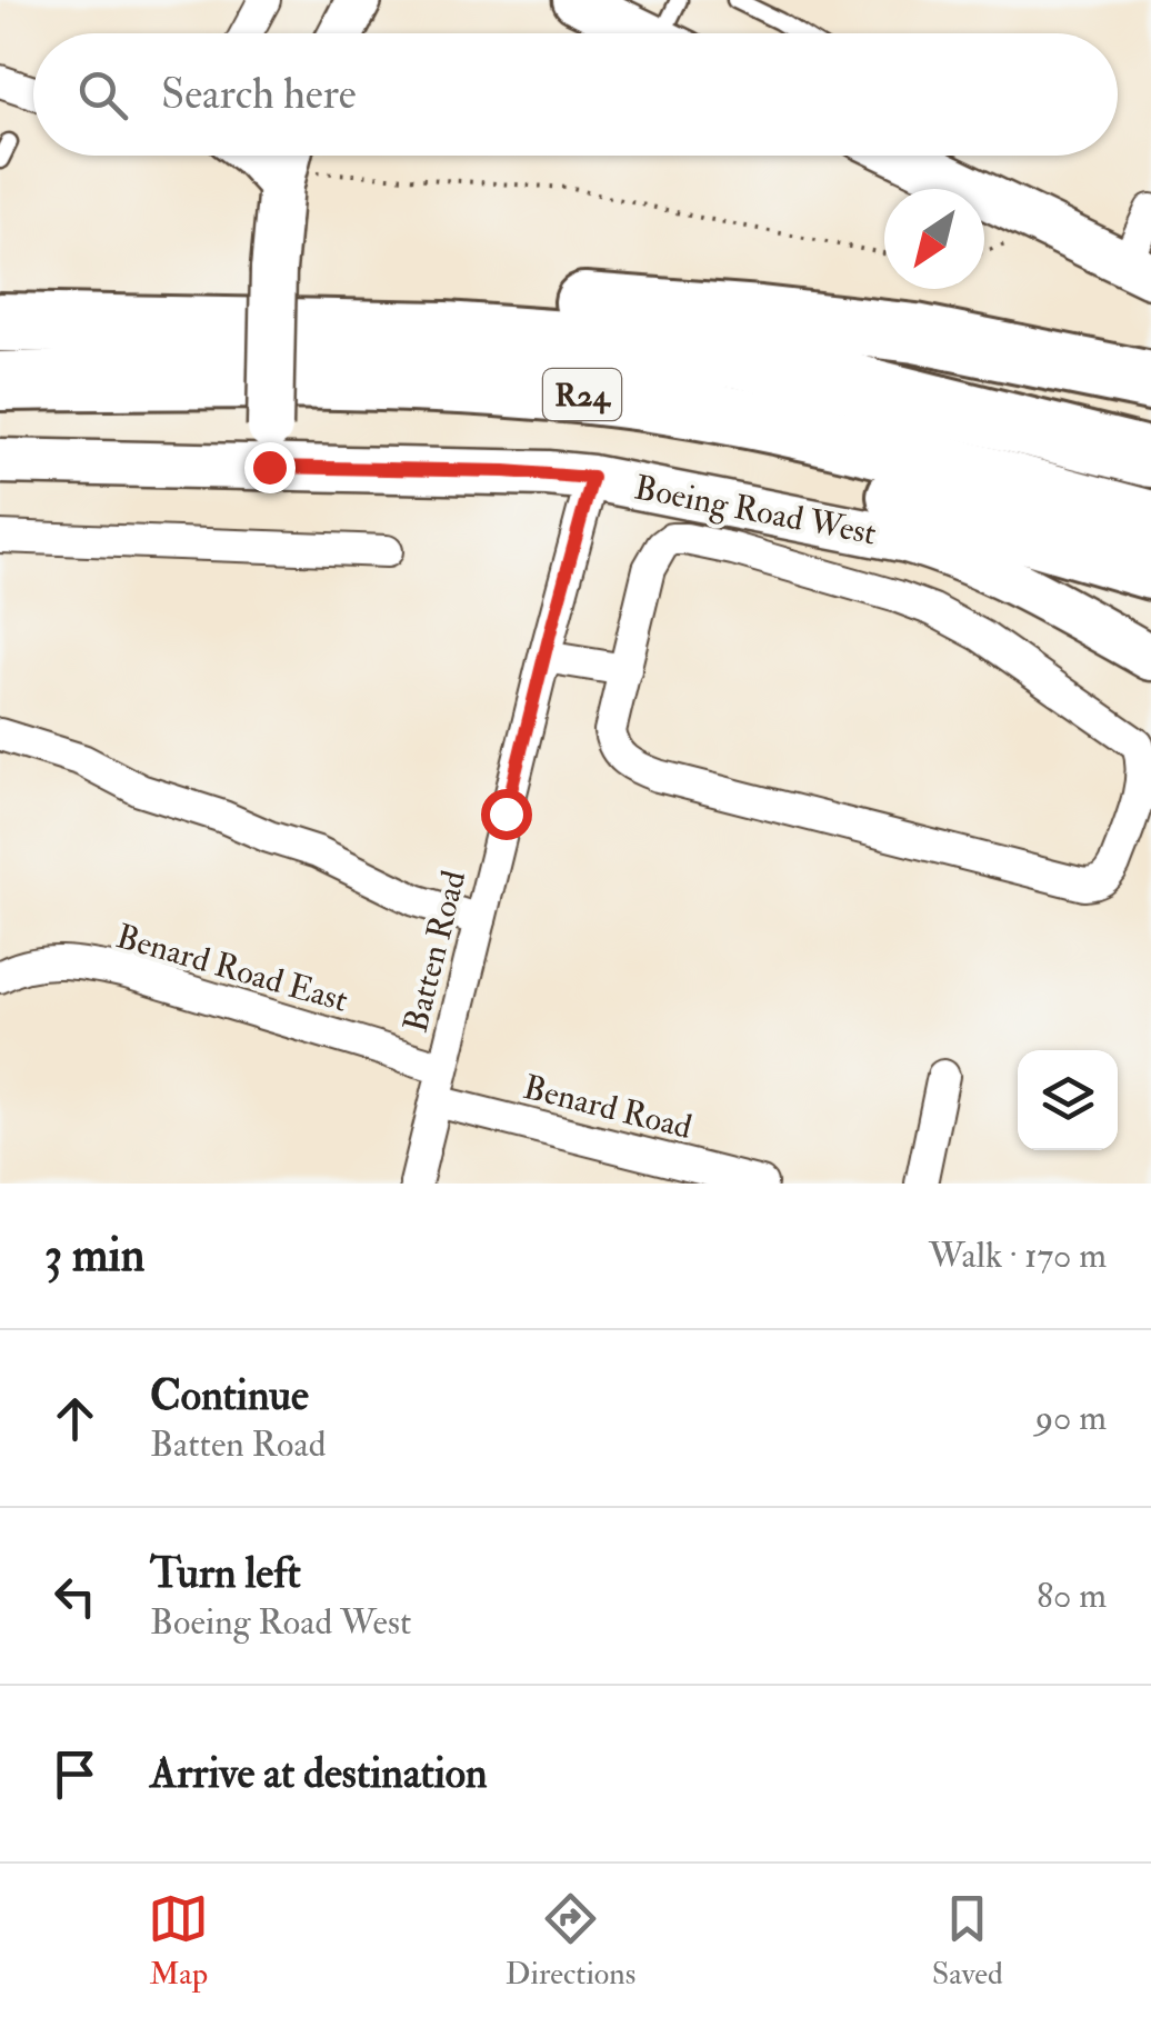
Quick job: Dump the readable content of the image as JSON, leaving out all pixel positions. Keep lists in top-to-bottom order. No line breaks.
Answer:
{"streets":{"highway":["R24"],"street":["Boeing Road West","Batten Road","Benard Road East","Benard Road"]},"crossings":[["Boeing Road West","Batten Road"],["Batten Road","Benard Road East"],["Batten Road","Benard Road"]],"north":"bottom left","page":{"search":"Search here","heading":["3 min","Walk · 170 m"],"list":[["Continue","Batten Road","90 m"],["Turn left","Boeing Road West","80 m"],"Arrive at destination"],"nav":["Map","Directions","Saved"]}}
